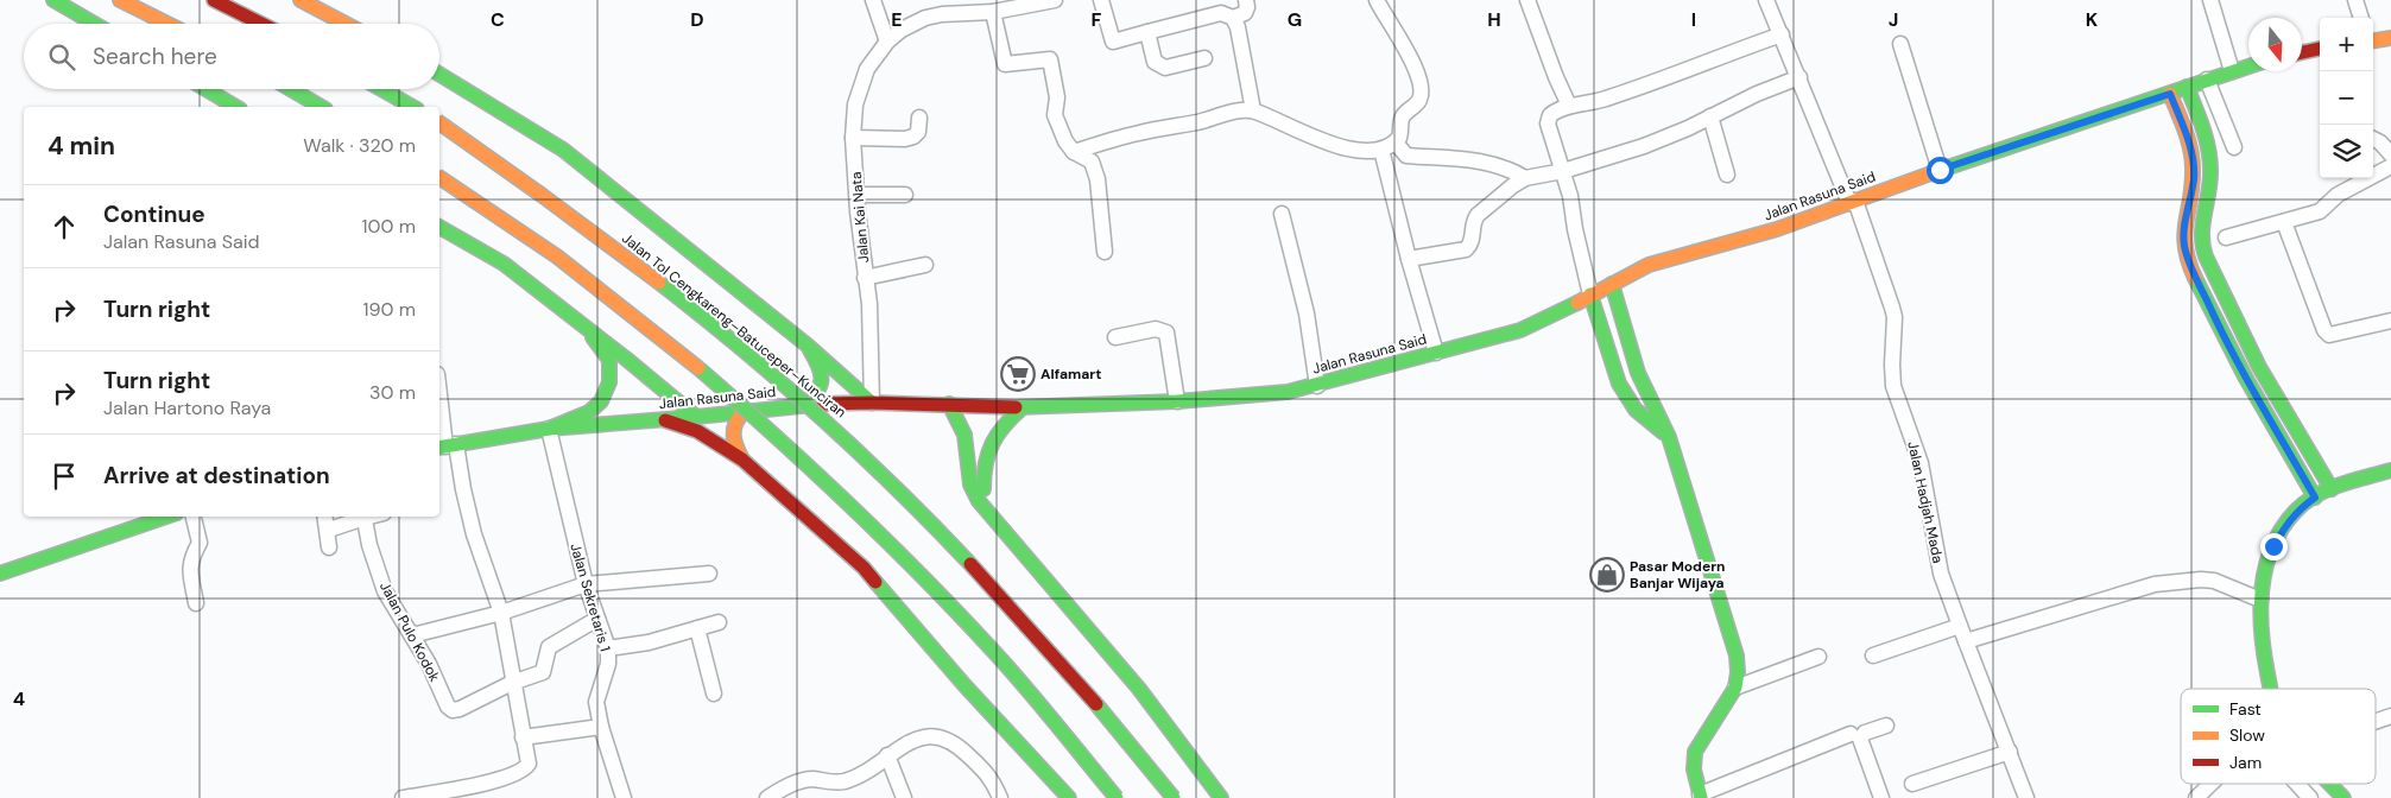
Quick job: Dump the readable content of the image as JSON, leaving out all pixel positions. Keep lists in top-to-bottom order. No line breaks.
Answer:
{"streets":{"main road":["Jalan Rasuna Said","Jalan Tol Cengkareng–Batuceper–Kunciran"],"street":["Jalan Kai Nata","Jalan Hadjah Mada","Jalan Sekretaris 1","Jalan Pulo Kodok"]},"crossings":[["Jalan Rasuna Said","Jalan Kai Nata"],["Jalan Rasuna Said","Jalan Hadjah Mada"],["Jalan Rasuna Said","Jalan Sekretaris 1"],["Jalan Sekretaris 1","Jalan Pulo Kodok"]],"places":{"supermarket":["Alfamart"],"shop":["Pasar Modern Banjar Wijaya"]},"legend":["Fast","Slow","Jam"],"north":"bottom","page":{"map_buttons":["+","−"],"search":"Search here","heading":["4 min","Walk · 320 m"],"list":[["Continue","Jalan Rasuna Said","100 m"],["Turn right","190 m"],["Turn right","Jalan Hartono Raya","30 m"],"Arrive at destination"]},"grid":{"columns":["C","D","E","F","G","H","I","J","K"],"rows":["4"]}}
